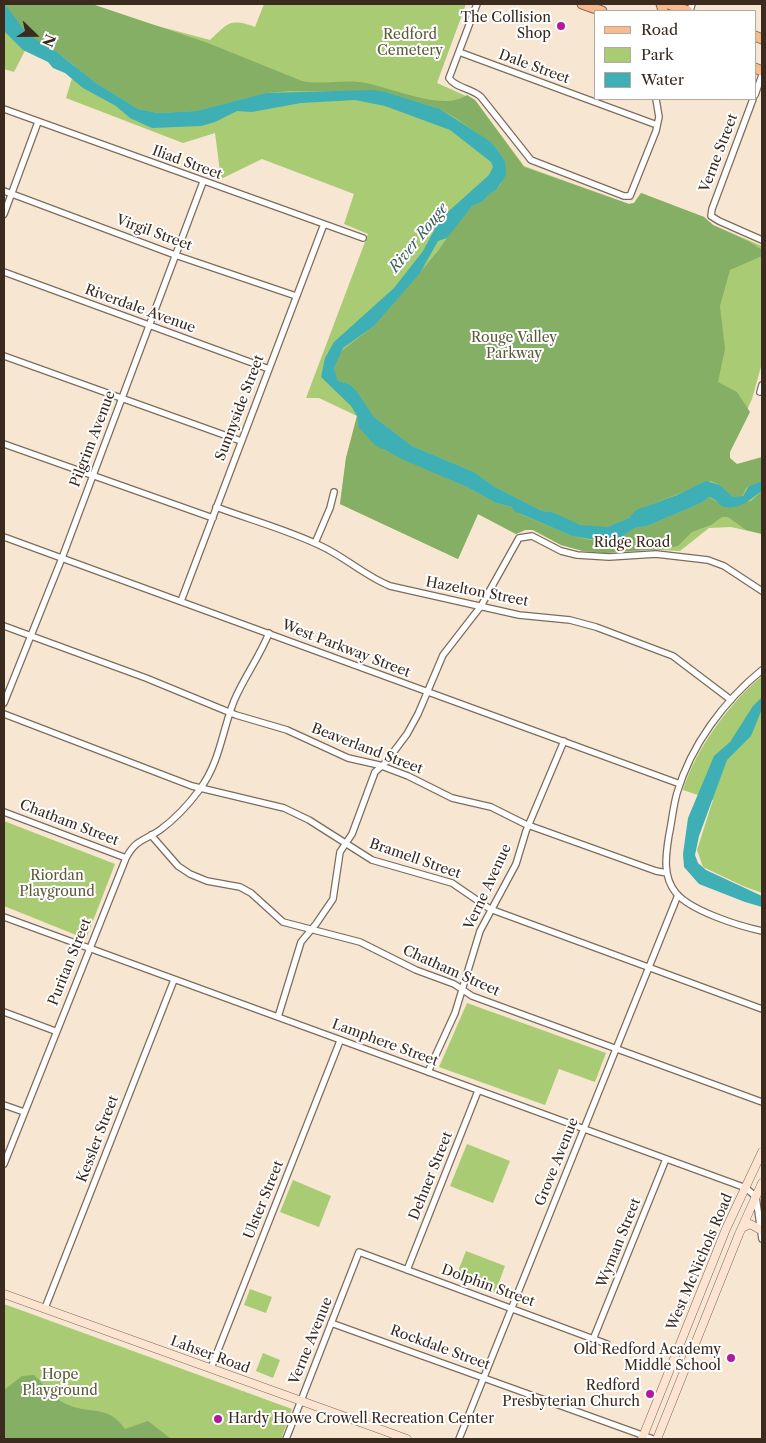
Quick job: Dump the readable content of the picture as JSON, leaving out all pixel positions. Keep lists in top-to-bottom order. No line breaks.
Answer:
{"streets":{"main road":["West McNichols Road","Lahser Road"],"street":["Dale Street","Verne Street","Iliad Street","Virgil Street","Riverdale Avenue","Sunnyside Street","Pilgrim Avenue","Ridge Road","Hazelton Street","West Parkway Street","Beaverland Street","Chatham Street","Bramell Street","Verne Avenue","Puritan Street","Lamphere Street","Kessler Street","Grove Avenue","Dehner Street","Ulster Street","Wyman Street","Dolphin Street","Rockdale Street"]},"crossings":[["Iliad Street","Sunnyside Street"],["Iliad Street","Pilgrim Avenue"],["Virgil Street","Sunnyside Street"],["Virgil Street","Pilgrim Avenue"],["Riverdale Avenue","Sunnyside Street"],["Riverdale Avenue","Pilgrim Avenue"],["Sunnyside Street","Hazelton Street"],["Sunnyside Street","West Parkway Street"],["Pilgrim Avenue","West Parkway Street"],["Pilgrim Avenue","Beaverland Street"],["Ridge Road","Hazelton Street"],["West Parkway Street","Verne Avenue"],["West Parkway Street","Puritan Street"],["Beaverland Street","Verne Avenue"],["Beaverland Street","Puritan Street"],["Chatham Street","Verne Avenue"],["Chatham Street","Puritan Street"],["Chatham Street","Grove Avenue"],["Bramell Street","Verne Avenue"],["Bramell Street","Puritan Street"],["Bramell Street","Grove Avenue"],["Verne Avenue","Lamphere Street"],["Verne Avenue","Dolphin Street"],["Verne Avenue","Rockdale Street"],["Verne Avenue","Lahser Road"],["Puritan Street","Lamphere Street"],["Lamphere Street","Kessler Street"],["Lamphere Street","Grove Avenue"],["Lamphere Street","Dehner Street"],["Lamphere Street","Ulster Street"],["Lamphere Street","Wyman Street"],["Lamphere Street","West McNichols Road"],["Kessler Street","Lahser Road"],["Grove Avenue","Dolphin Street"],["Grove Avenue","Rockdale Street"],["Dehner Street","Dolphin Street"],["Ulster Street","Lahser Road"],["Wyman Street","Dolphin Street"],["West McNichols Road","Rockdale Street"]],"water":["River Rouge"],"parks":["Redford Cemetery","Rouge Valley Parkway","Riordan Playground","Hope Playground"],"places":["The Collision Shop","Old Redford Academy Middle School","Redford Presbyterian Church","Hardy Howe Crowell Recreation Center"],"legend":["Road","Park","Water"],"north":"right"}
